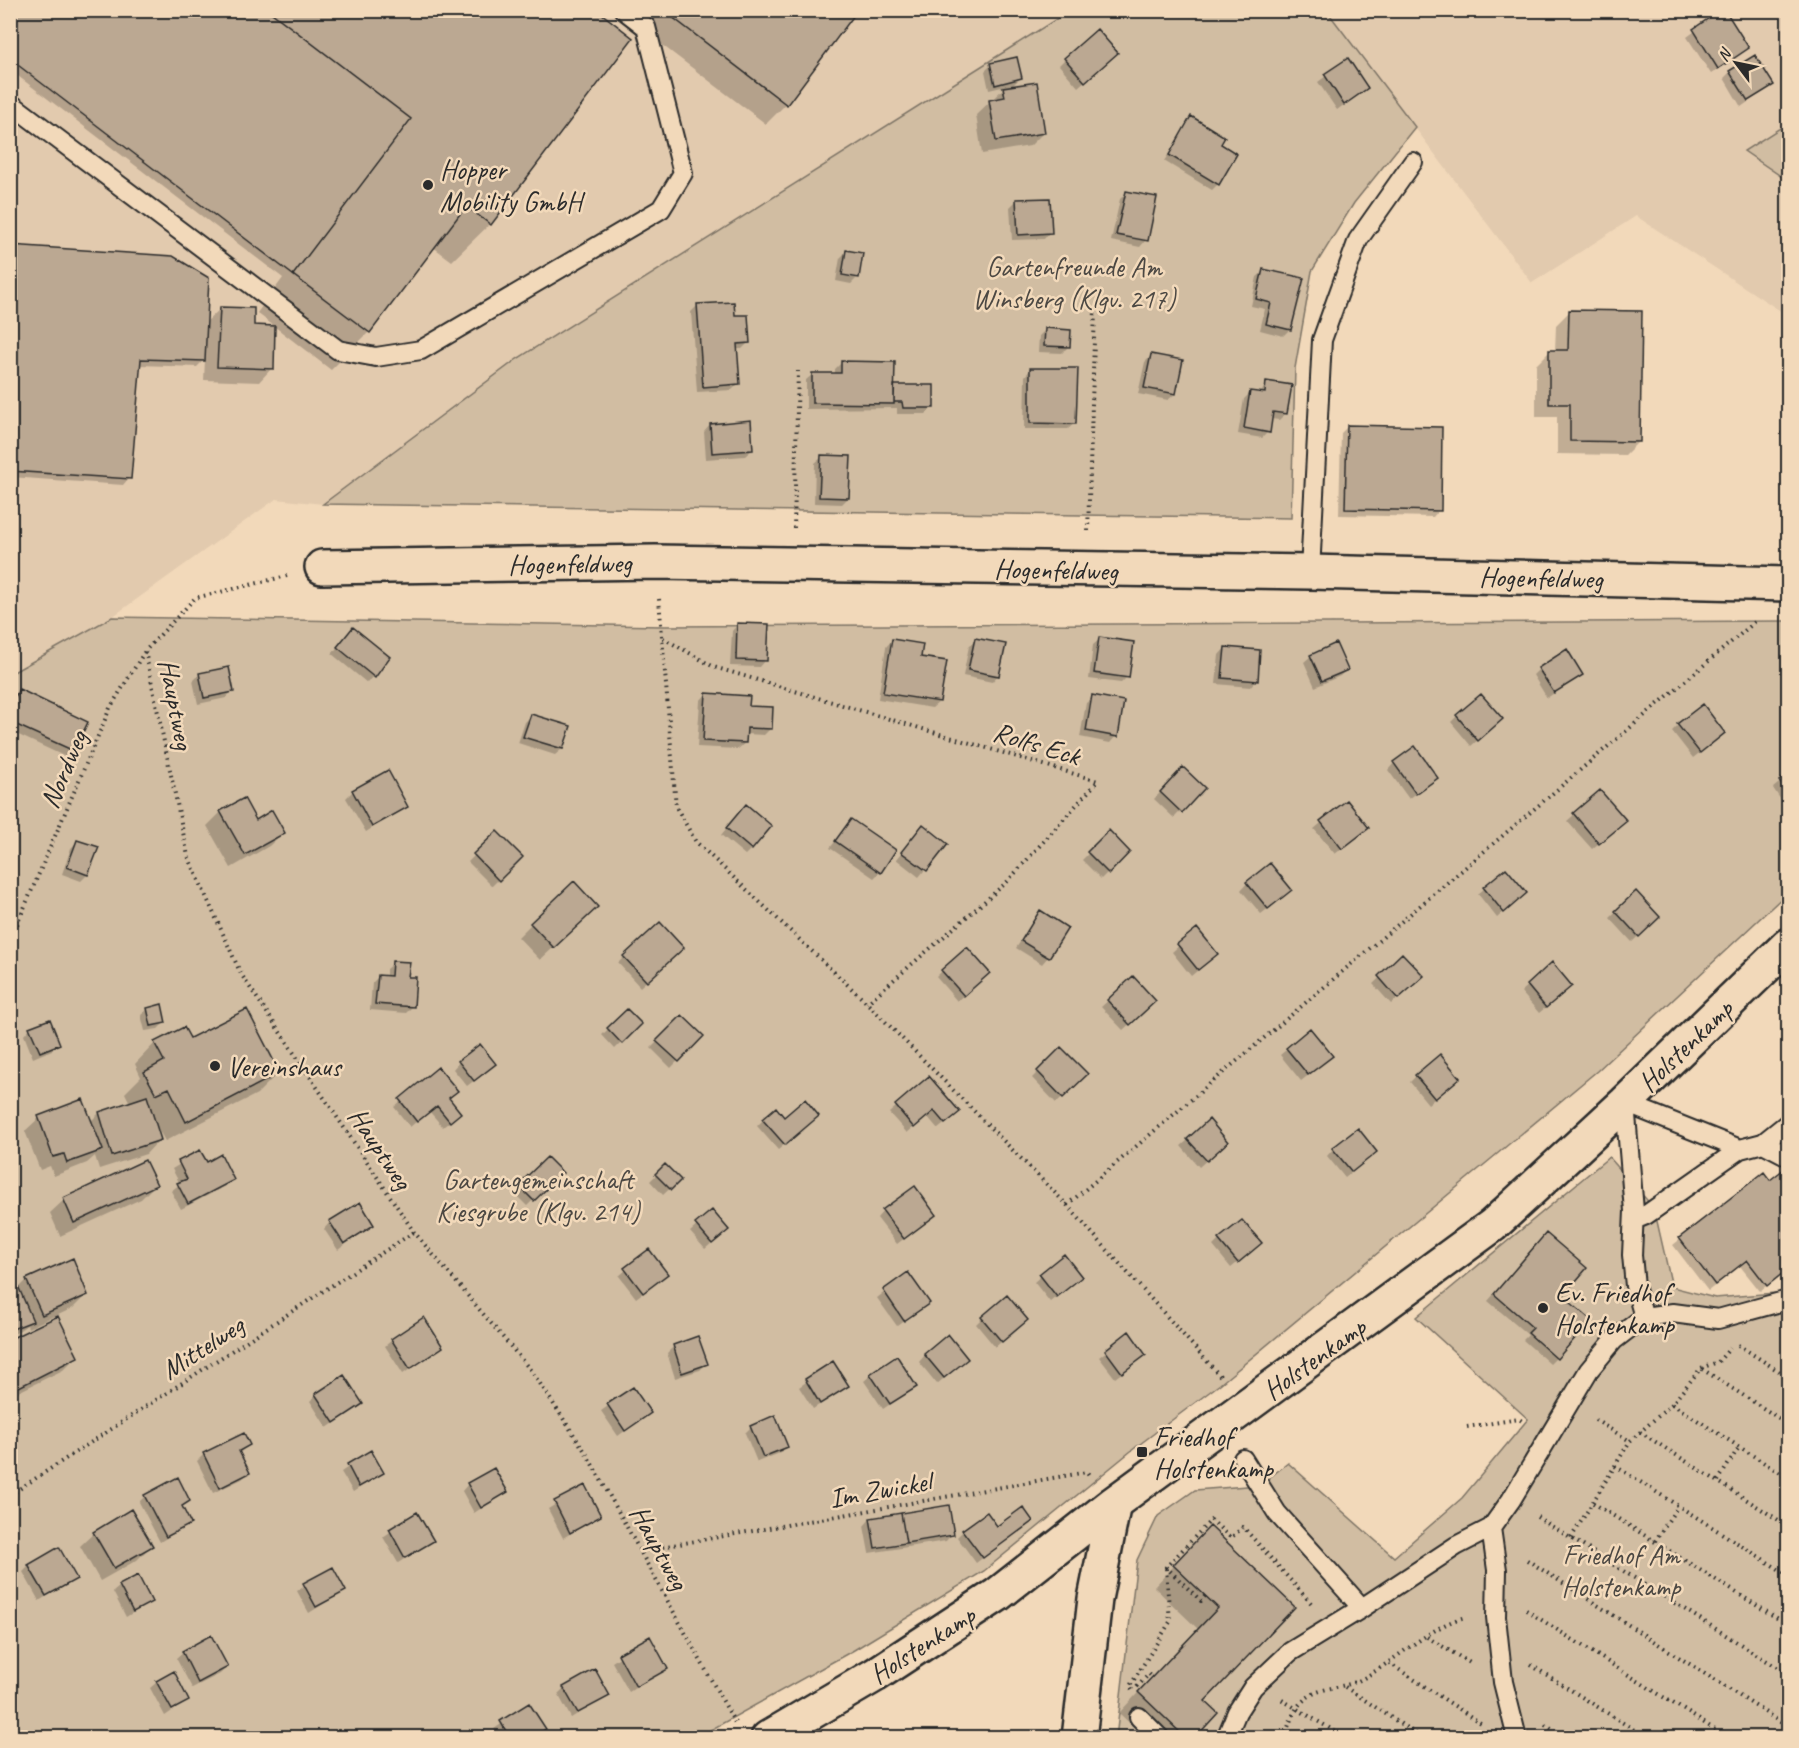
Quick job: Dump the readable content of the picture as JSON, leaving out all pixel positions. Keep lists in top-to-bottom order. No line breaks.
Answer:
{"streets":{"street":["Hogenfeldweg","Holstenkamp"],"path":["Hauptweg","Rolfs Eck","Nordweg","Mittelweg","Im Zwickel"]},"crossings":[["Hogenfeldweg","Hauptweg"],["Hauptweg","Nordweg"],["Hauptweg","Mittelweg"],["Hauptweg","Im Zwickel"],["Holstenkamp","Im Zwickel"]],"parks":["Gartenfreunde Am Winsberg (Klgv. 217)","Gartengemeinschaft Kiesgrube (Klgv. 214)","Friedhof Am Holstenkamp"],"places":{"other":["Hopper Mobility GmbH","Vereinshaus","Ev. Friedhof Holstenkamp"],"transit":["Friedhof Holstenkamp"]},"north":"top left"}
